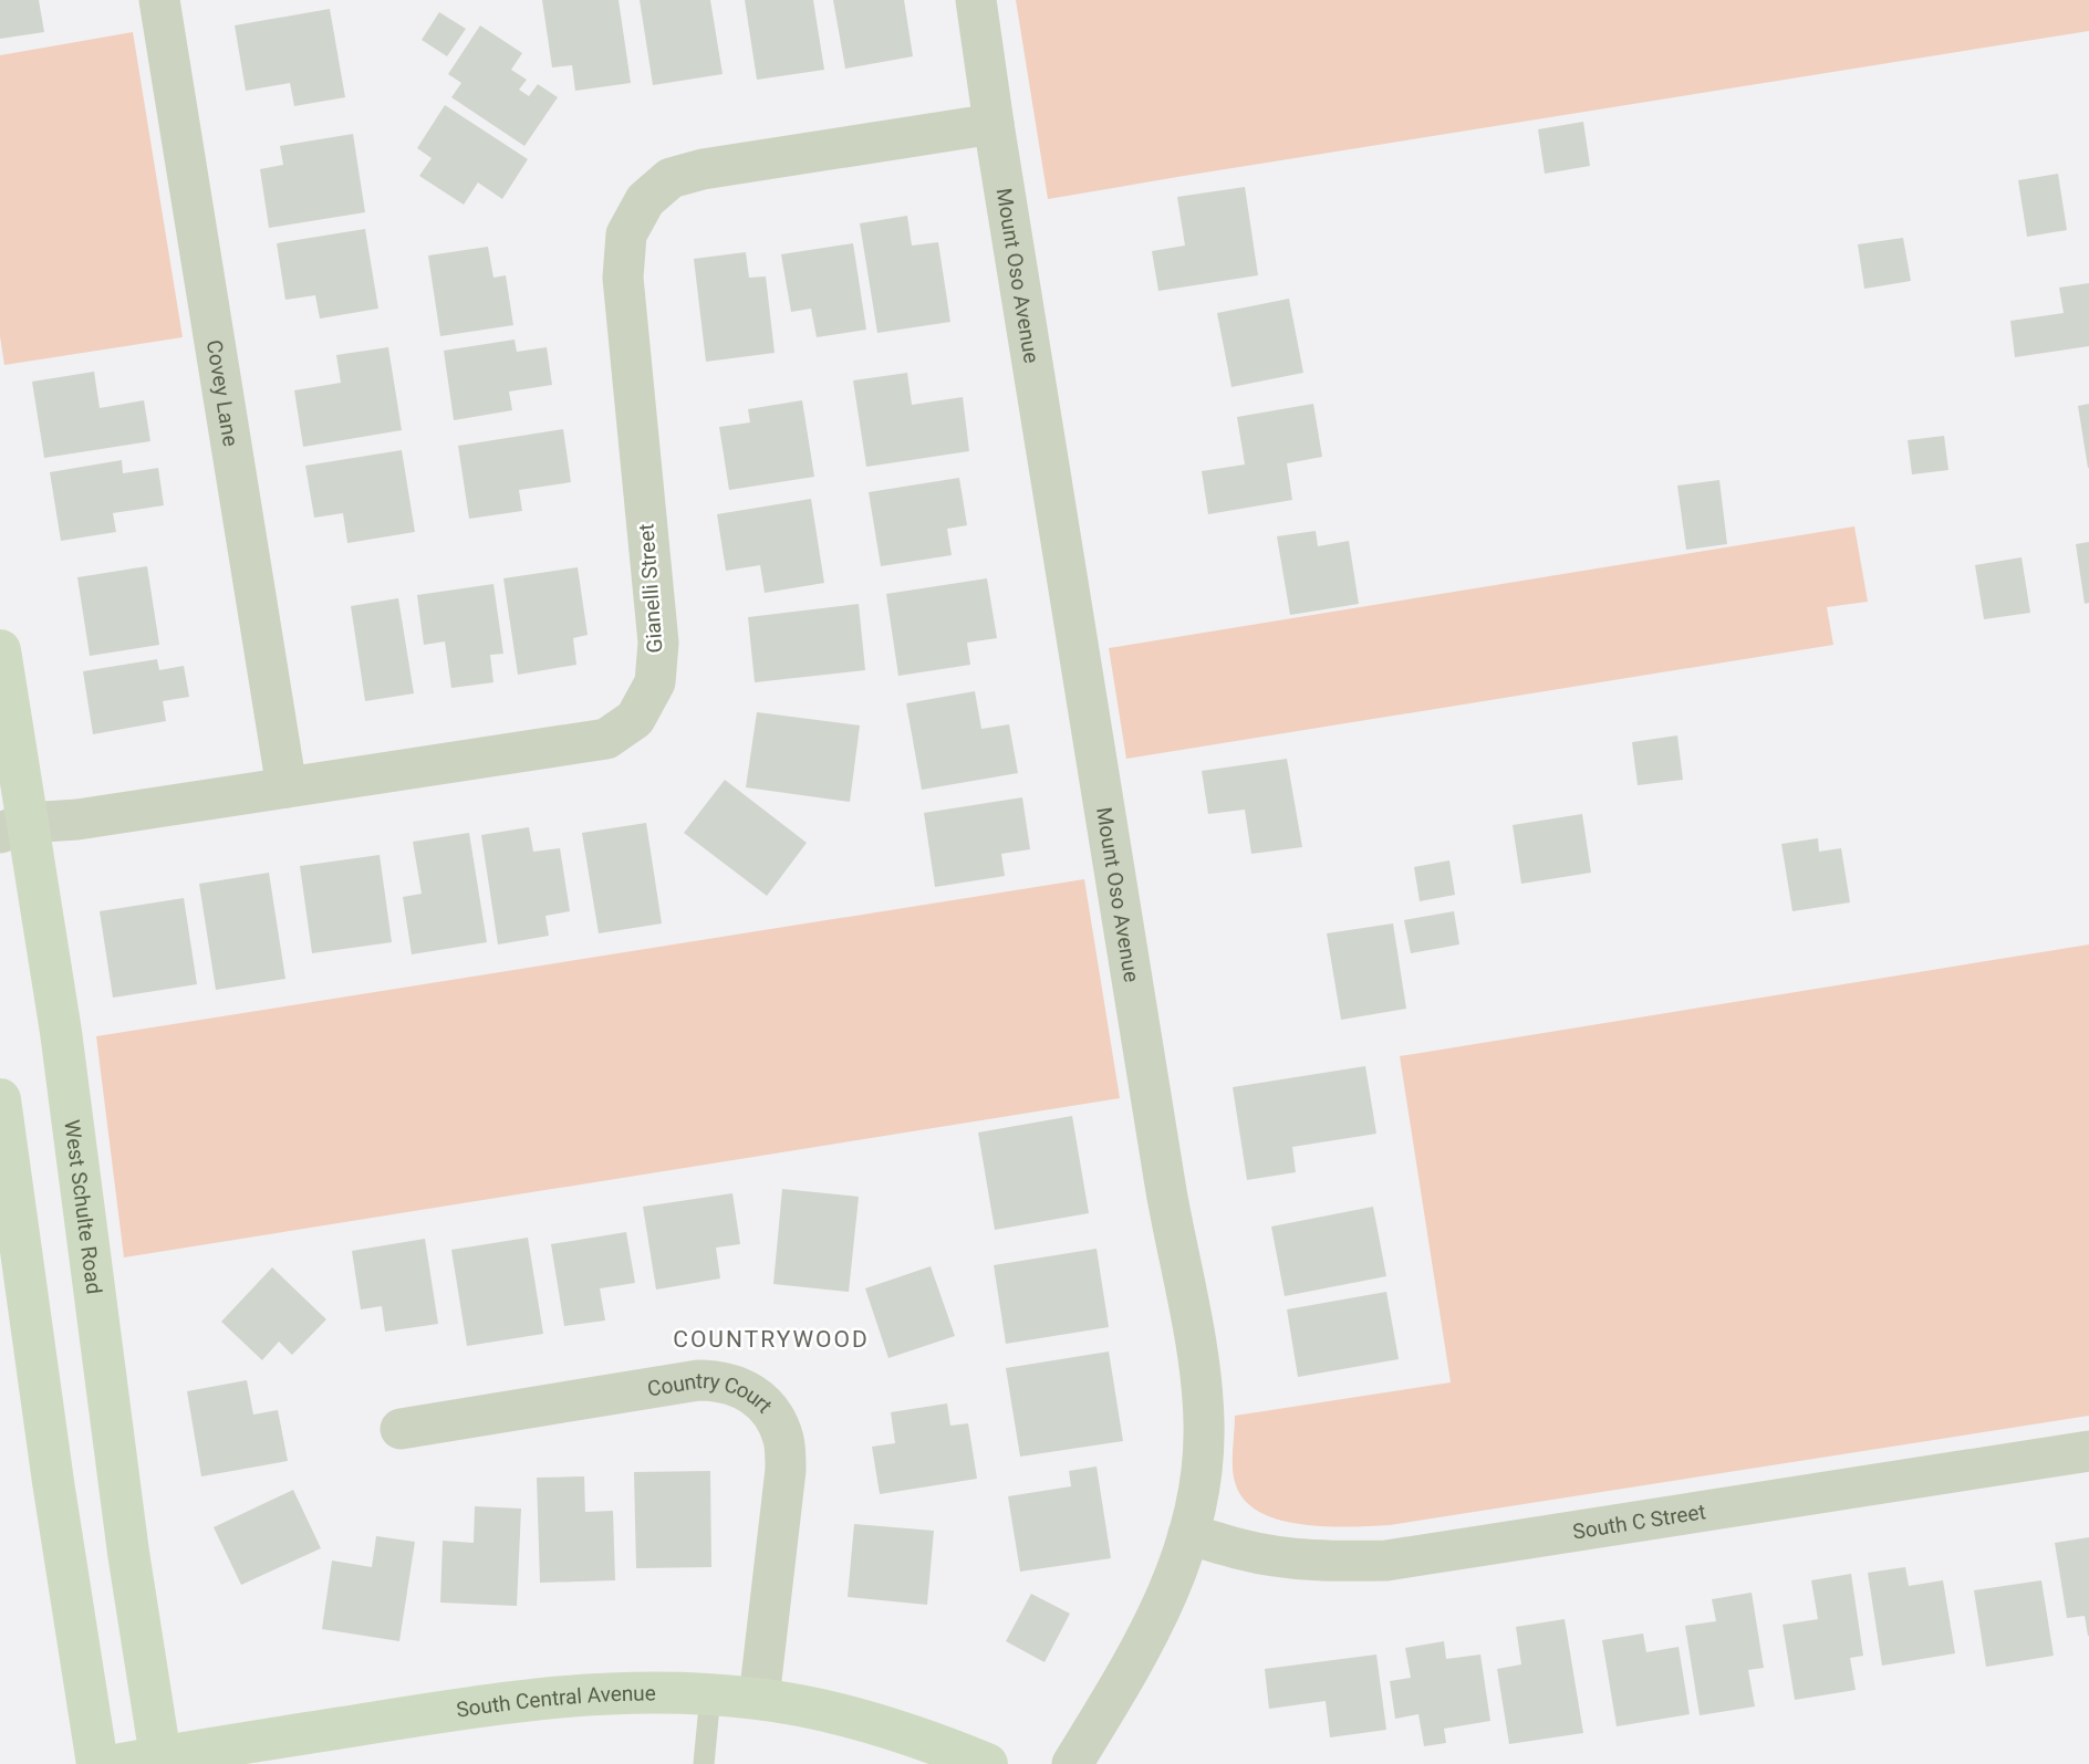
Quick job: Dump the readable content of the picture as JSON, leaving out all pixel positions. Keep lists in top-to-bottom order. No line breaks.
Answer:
{"streets":{"main road":["West Schulte Road","South Central Avenue"],"street":["Mount Oso Avenue","Covey Lane","Gianelli Street","Country Court","South C Street"]},"crossings":[["Mount Oso Avenue","Gianelli Street"],["Mount Oso Avenue","South C Street"],["Covey Lane","Gianelli Street"],["Gianelli Street","West Schulte Road"],["West Schulte Road","South Central Avenue"],["Country Court","South Central Avenue"]],"districts":["COUNTRYWOOD"]}
